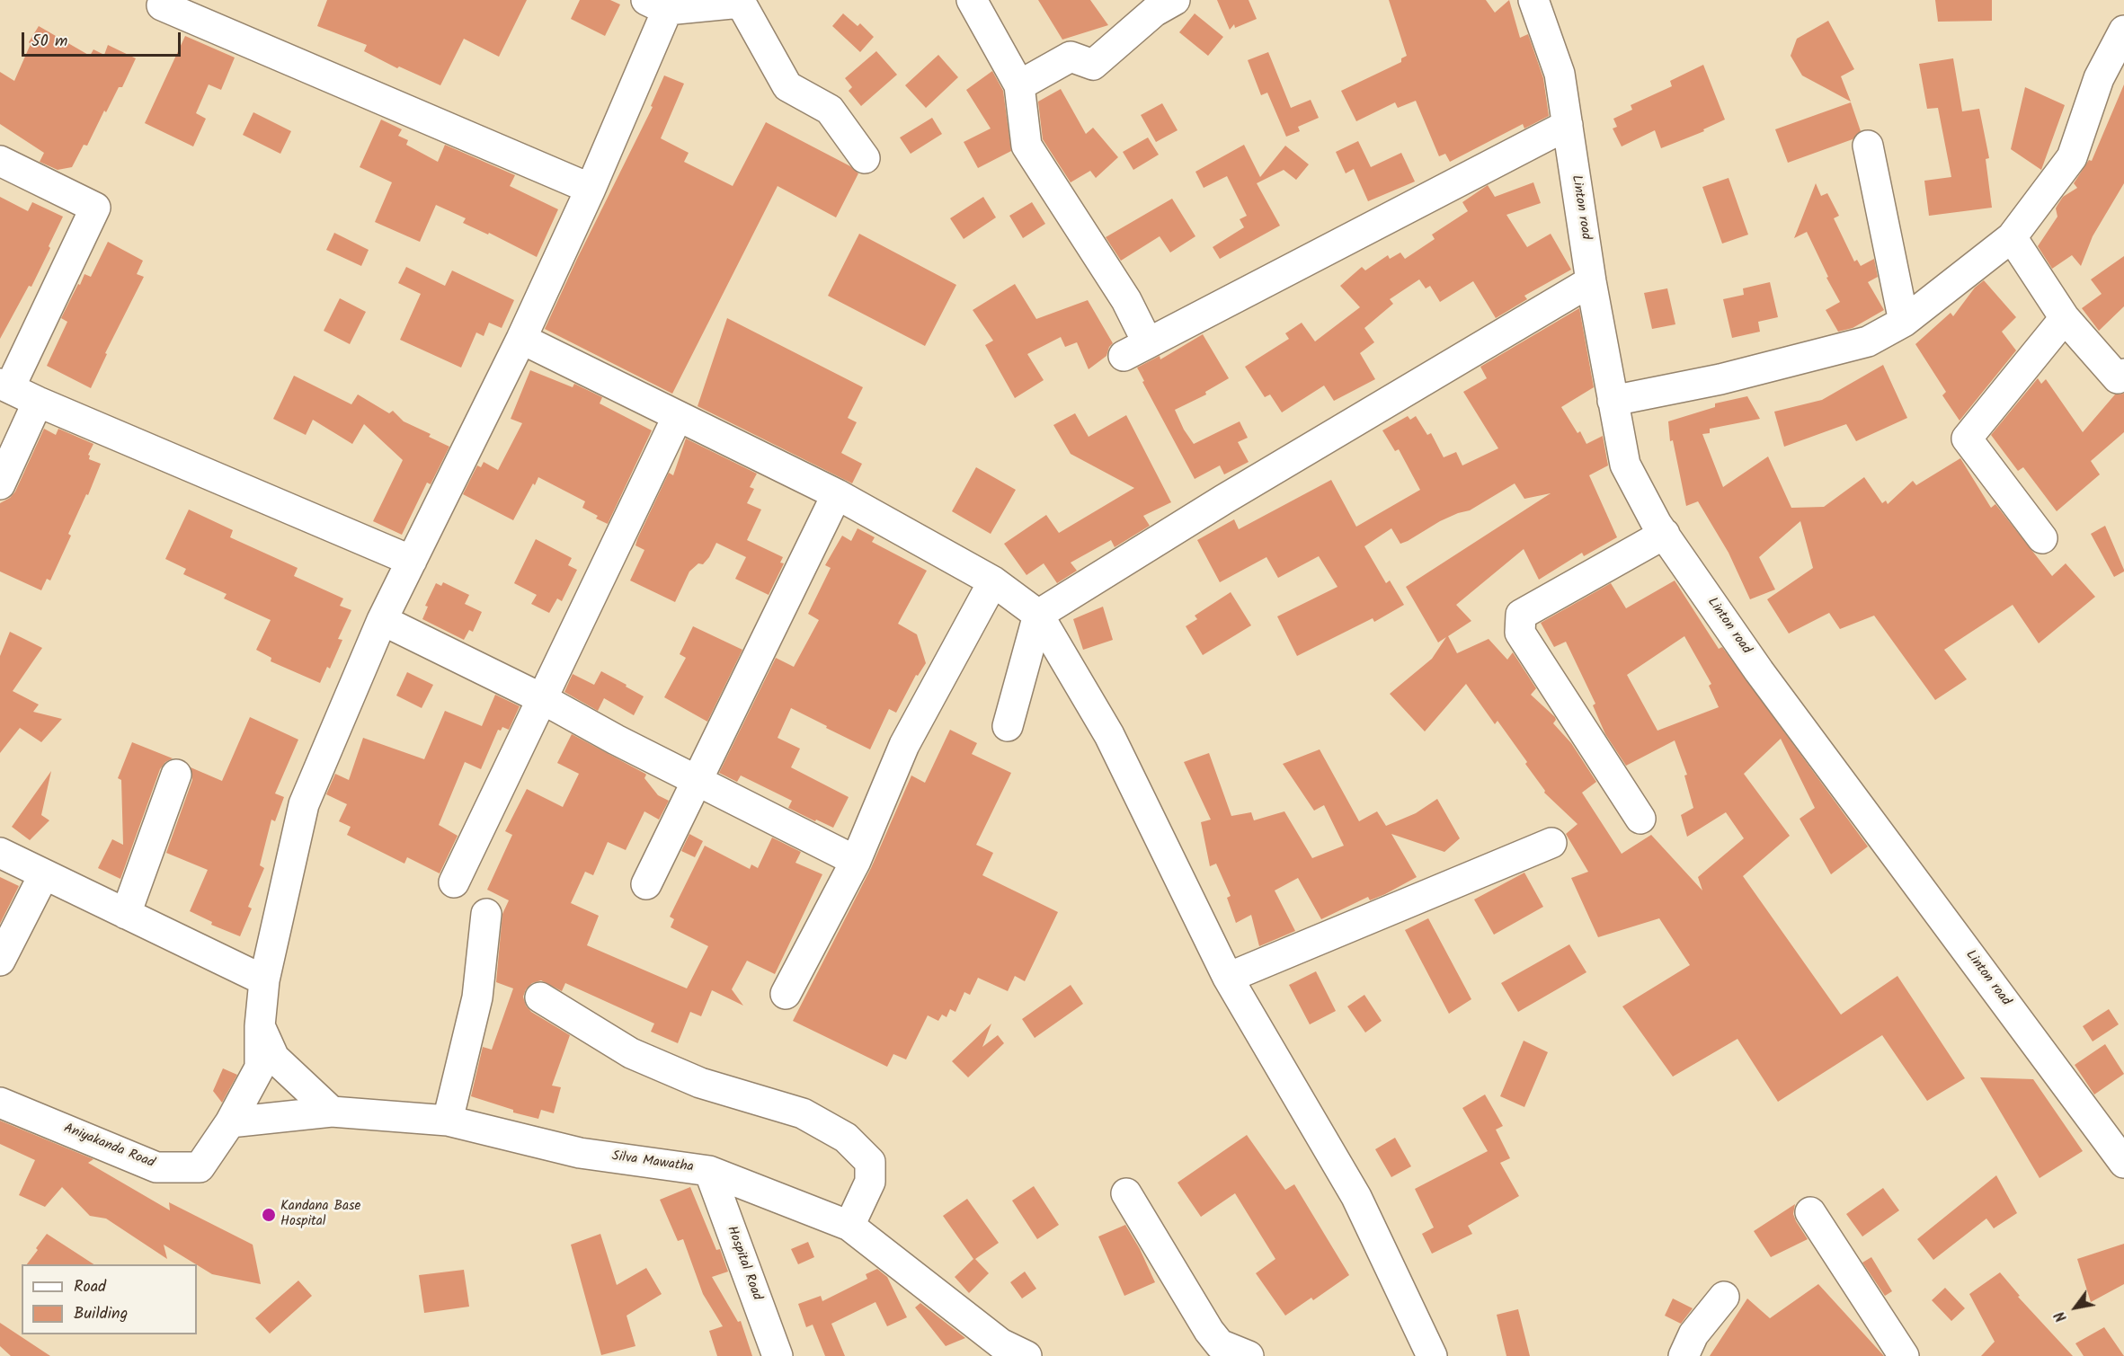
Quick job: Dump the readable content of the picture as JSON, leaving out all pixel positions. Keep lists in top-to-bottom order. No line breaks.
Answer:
{"streets":{"street":["Linton road","Aniyakanda Road","Silva Mawatha","Hospital Road"]},"crossings":[["Aniyakanda Road","Silva Mawatha"],["Silva Mawatha","Hospital Road"]],"places":["Kandana Base Hospital"],"legend":["Road","Building"],"scale_bar":"50 m","north":"bottom left"}
